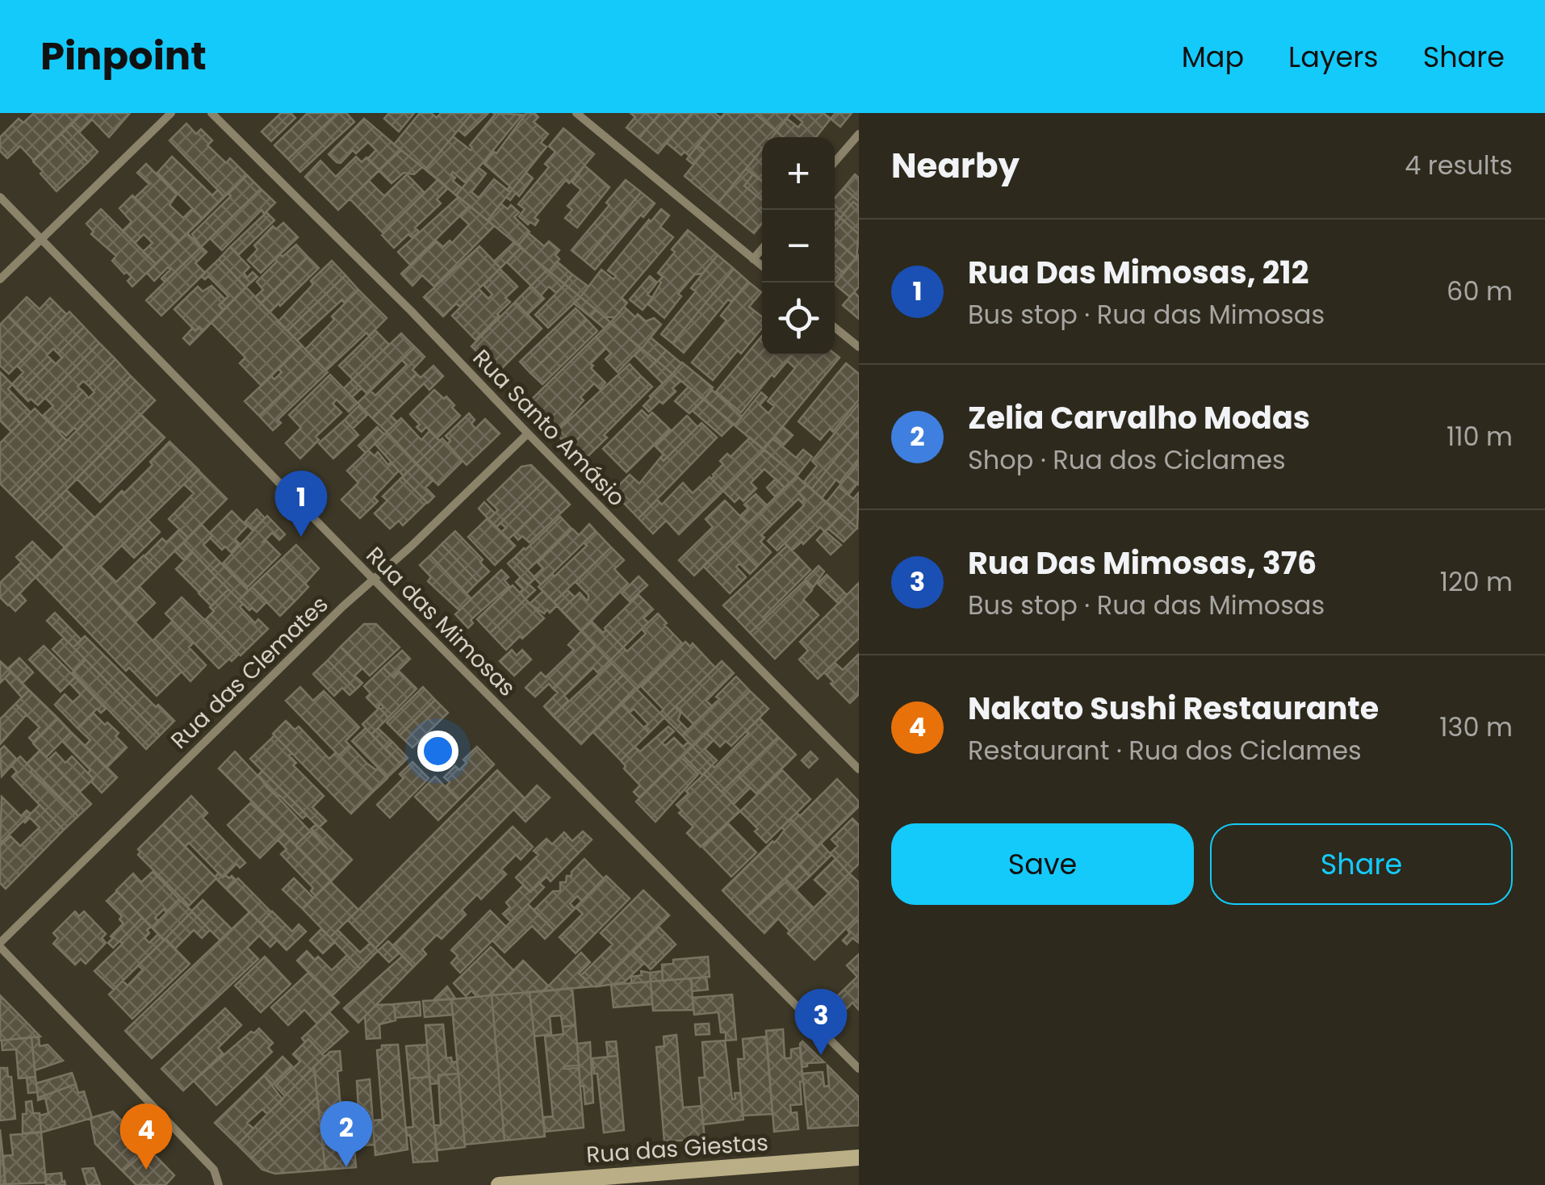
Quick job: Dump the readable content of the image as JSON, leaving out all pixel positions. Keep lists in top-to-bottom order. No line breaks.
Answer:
{"streets":{"main road":["Rua das Giestas"],"street":["Rua Santo Amásio","Rua das Mimosas","Rua das Clemates"]},"crossings":[["Rua Santo Amásio","Rua das Clemates"],["Rua das Mimosas","Rua das Clemates"]],"page":{"header":"Pinpoint","nav":["Map","Layers","Share"],"heading":["Nearby","4 results"],"map_buttons":["+","−"],"list":[{"mark":"1","name":"Rua Das Mimosas, 212","note":"Bus stop · Rua das Mimosas","value":"60 m"},{"mark":"2","name":"Zelia Carvalho Modas","note":"Shop · Rua dos Ciclames","value":"110 m"},{"mark":"3","name":"Rua Das Mimosas, 376","note":"Bus stop · Rua das Mimosas","value":"120 m"},{"mark":"4","name":"Nakato Sushi Restaurante","note":"Restaurant · Rua dos Ciclames","value":"130 m"}],"pins":["1","3","2","4"],"buttons":["Save","Share"]}}
